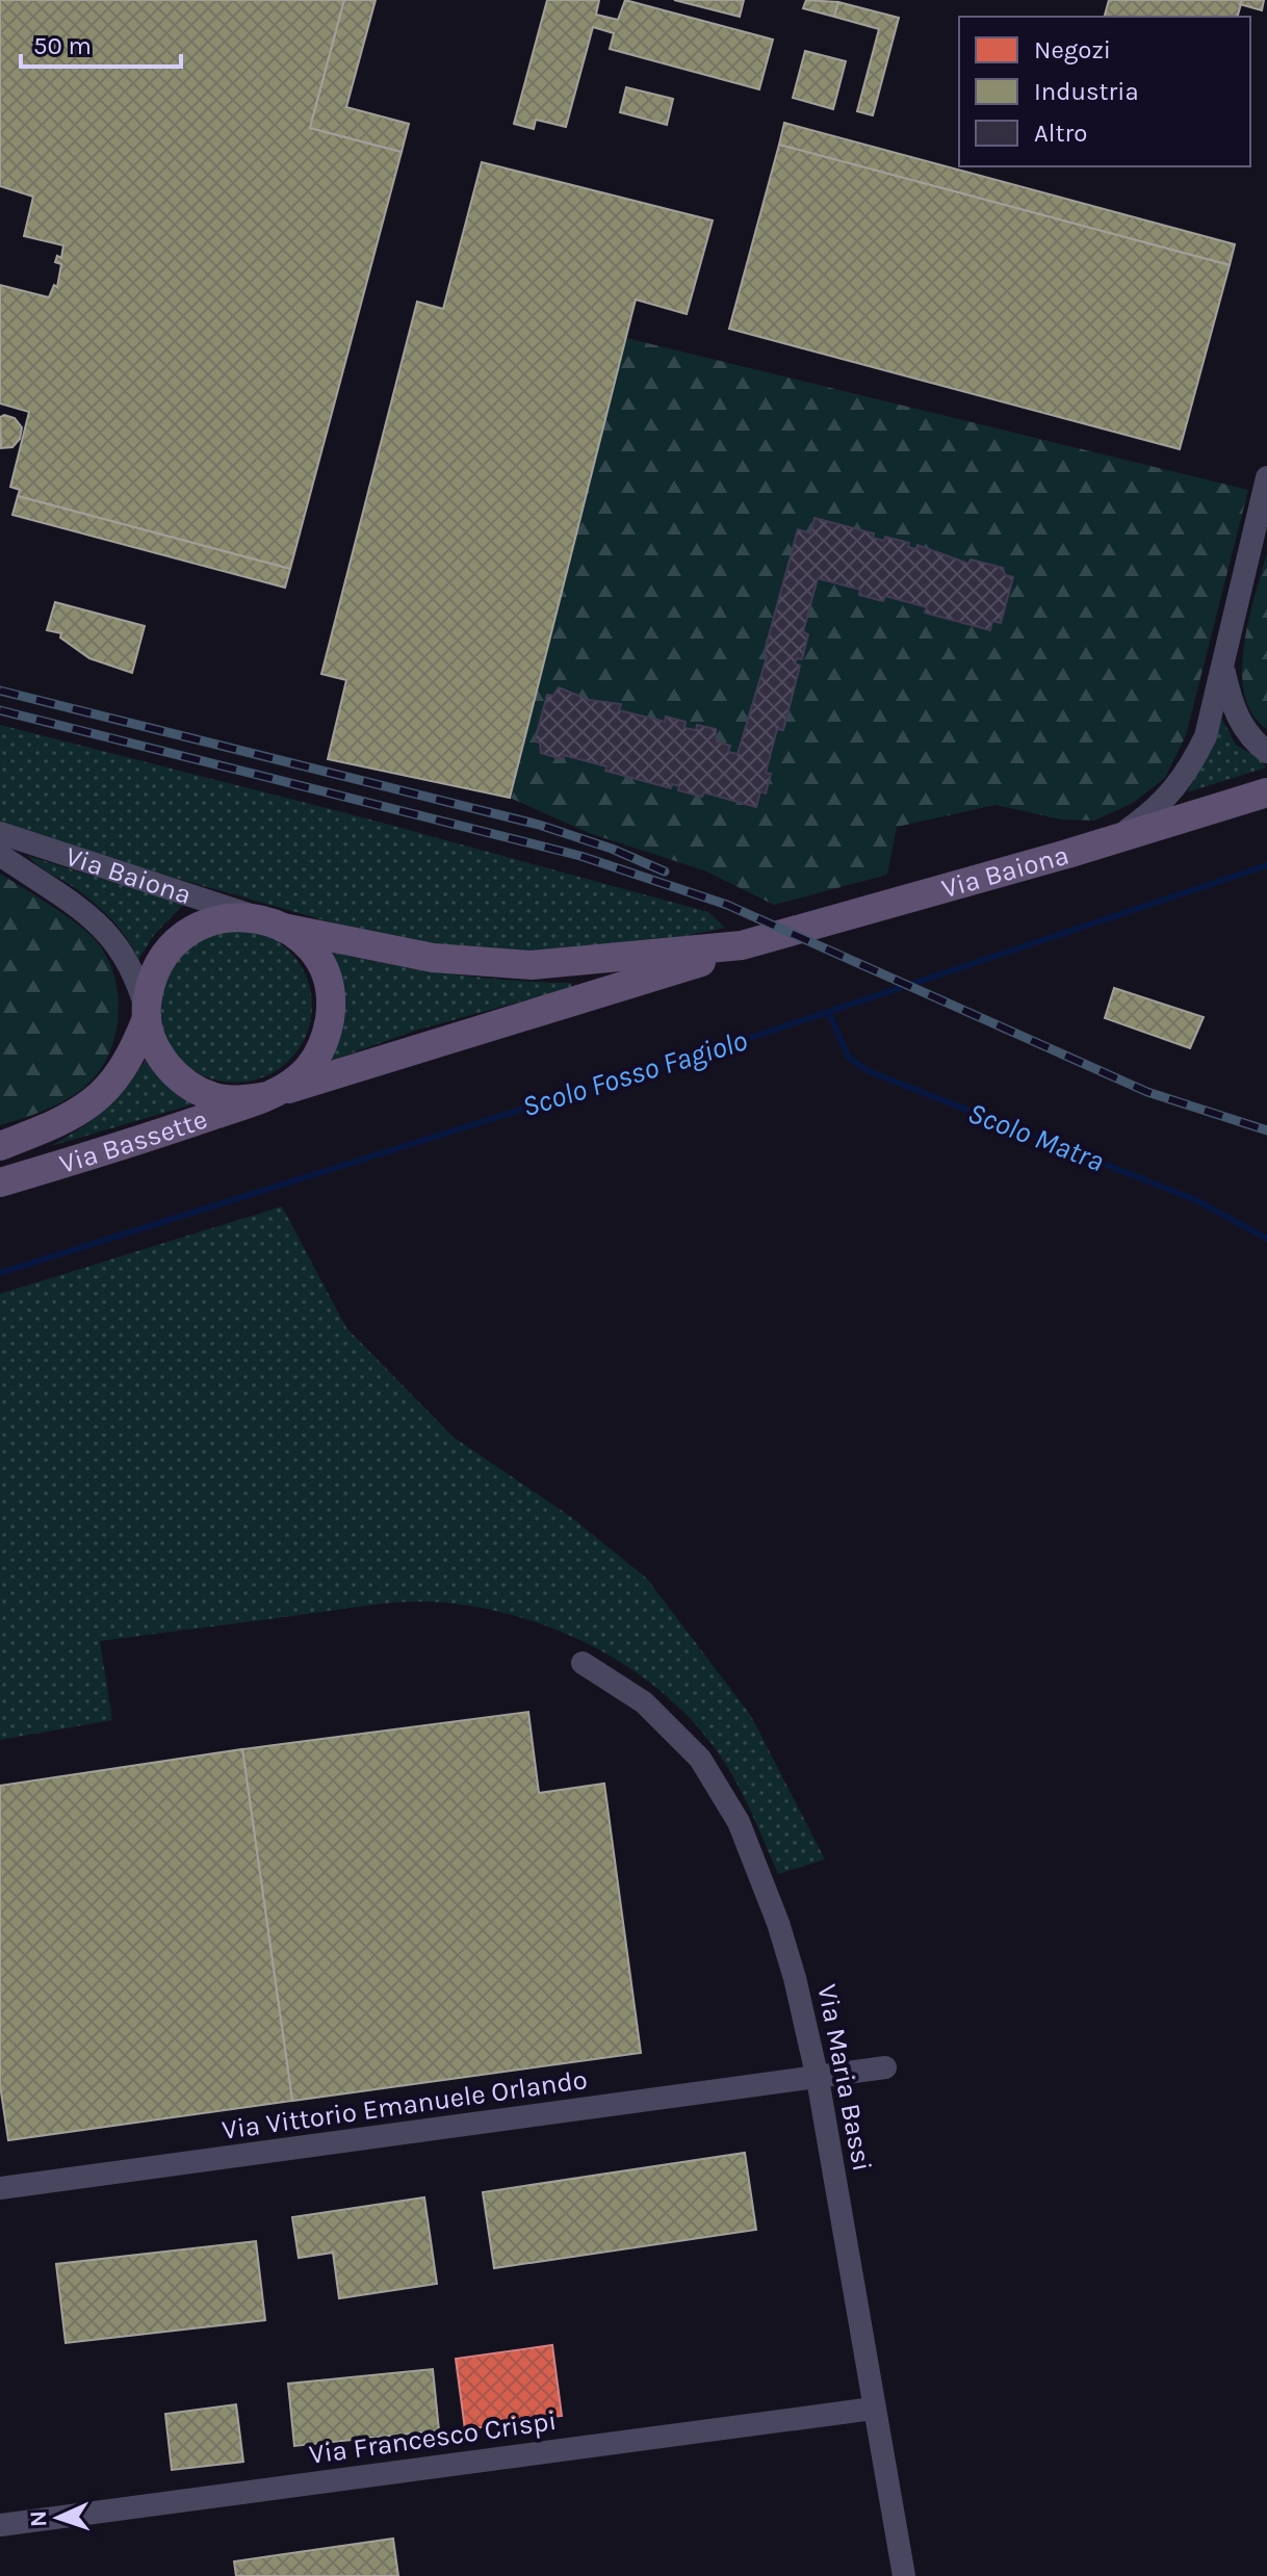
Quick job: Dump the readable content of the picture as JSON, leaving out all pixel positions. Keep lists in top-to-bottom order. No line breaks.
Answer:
{"streets":{"main road":["Via Baiona","Via Bassette"],"street":["Via Maria Bassi","Via Vittorio Emanuele Orlando","Via Francesco Crispi"]},"crossings":[["Via Baiona","Via Bassette"],["Via Maria Bassi","Via Vittorio Emanuele Orlando"],["Via Maria Bassi","Via Francesco Crispi"]],"water":["Scolo Fosso Fagiolo","Scolo Matra"],"legend":["Negozi","Industria","Altro"],"scale_bar":"50 m","north":"left"}
